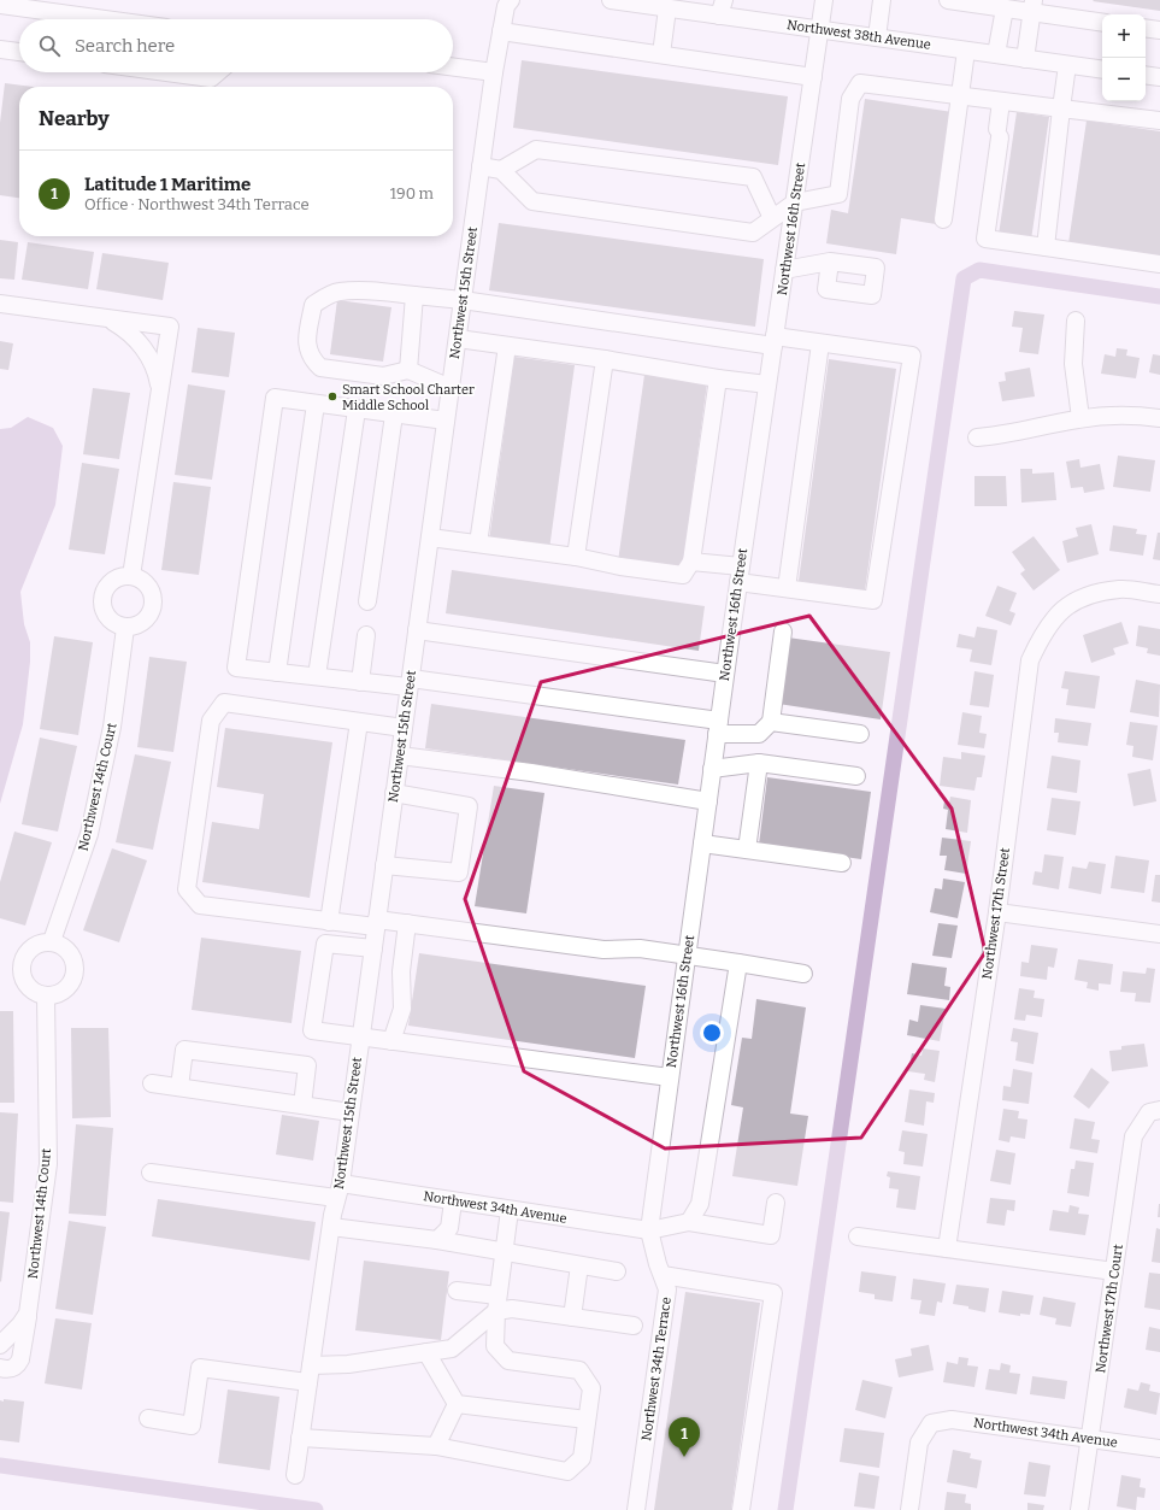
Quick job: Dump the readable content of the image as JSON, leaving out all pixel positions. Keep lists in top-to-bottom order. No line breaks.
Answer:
{"streets":{"street":["Northwest 38th Avenue","Northwest 16th Street","Northwest 15th Street","Northwest 14th Court","Northwest 17th Street","Northwest 34th Avenue","Northwest 17th Court","Northwest 34th Terrace"]},"crossings":[["Northwest 38th Avenue","Northwest 16th Street"],["Northwest 16th Street","Northwest 34th Avenue"],["Northwest 16th Street","Northwest 34th Terrace"],["Northwest 15th Street","Northwest 34th Avenue"],["Northwest 34th Avenue","Northwest 17th Court"],["Northwest 34th Avenue","Northwest 34th Terrace"]],"places":["Smart School Charter Middle School"],"page":{"map_buttons":["+","−"],"search":"Search here","heading":"Nearby","list":[{"mark":"1","name":"Latitude 1 Maritime","note":"Office · Northwest 34th Terrace","value":"190 m"}],"pins":"1"}}
